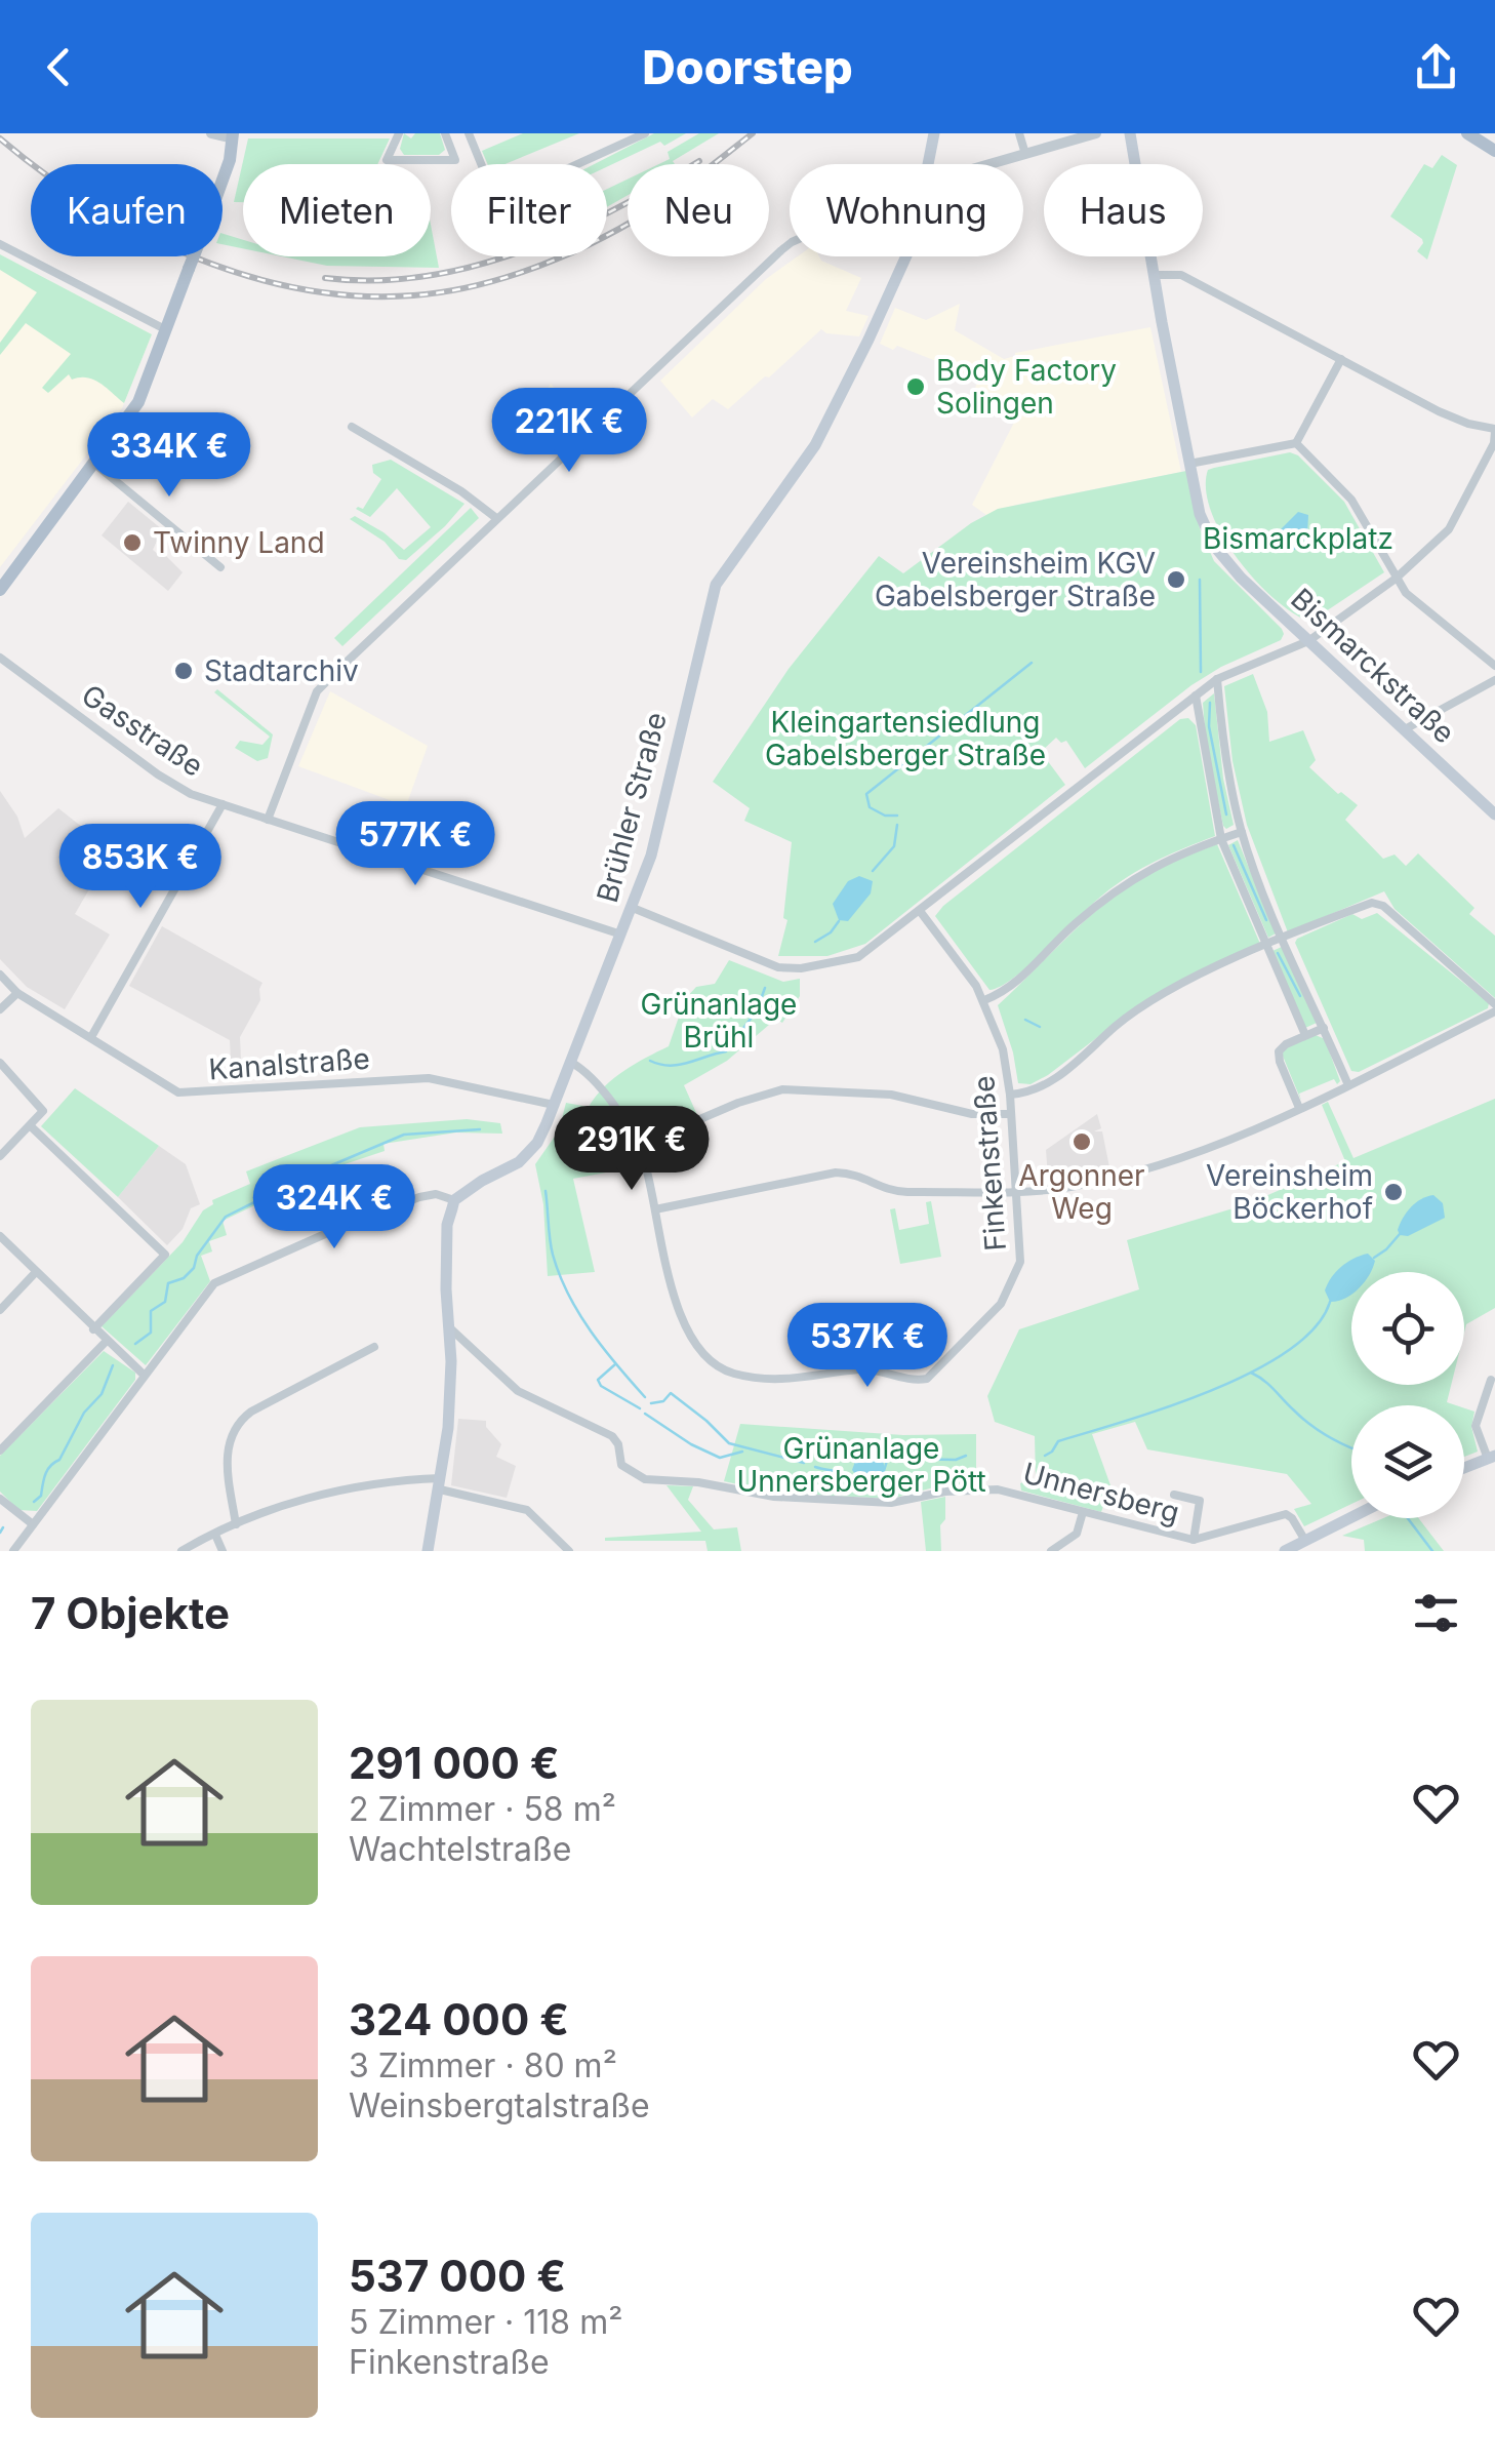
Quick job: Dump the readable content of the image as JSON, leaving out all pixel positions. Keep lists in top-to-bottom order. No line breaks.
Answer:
{"streets":{"main road":["Bismarckstraße","Brühler Straße"],"street":["Gasstraße","Kanalstraße","Finkenstraße","Unnersberg"]},"crossings":[["Gasstraße","Brühler Straße"],["Brühler Straße","Kanalstraße"]],"parks":["Bismarckplatz","Kleingartensiedlung Gabelsberger Straße","Grünanlage Brühl","Grünanlage Unnersberger Pött"],"places":["Body Factory Solingen","Twinny Land","Vereinsheim KGV Gabelsberger Straße","Stadtarchiv","Argonner Weg","Vereinsheim Böckerhof"],"page":{"header":"Doorstep","chip":["Kaufen","Mieten","Filter","Neu","Wohnung","Haus"],"price":["221K €","334K €","577K €","853K €","291K €","324K €","537K €"],"heading":"7 Objekte","list":[{"name":"291 000 €","note":"2 Zimmer · 58 m² · Wachtelstraße"},{"name":"324 000 €","note":"3 Zimmer · 80 m² · Weinsbergtalstraße"},{"name":"537 000 €","note":"5 Zimmer · 118 m² · Finkenstraße"}]}}
